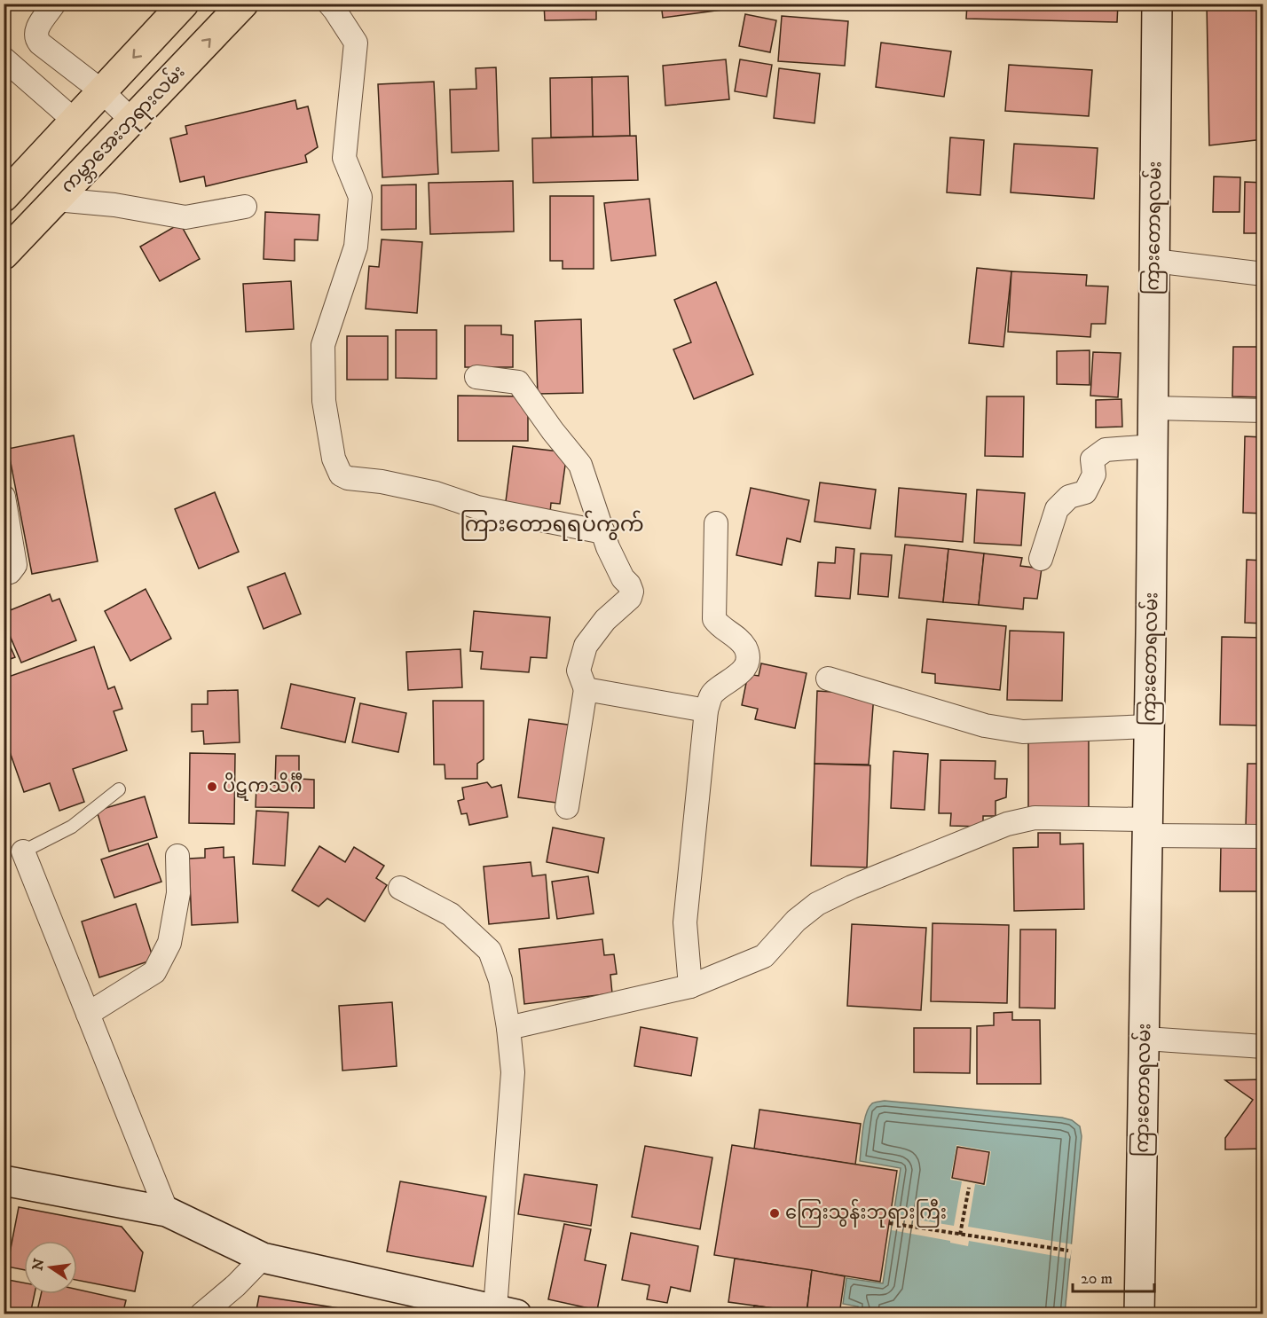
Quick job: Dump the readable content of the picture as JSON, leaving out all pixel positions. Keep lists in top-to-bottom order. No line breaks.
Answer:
{"streets":{"main road":["ကမ္ဘာအေးဘုရားလမ်း","ကြားတောရလမ်း"]},"districts":["ကြားတောရရပ်ကွက်"],"places":["ပိဋကသိင်္ဂီ","ကြေးသွန်းဘုရားကြီး"],"scale_bar":"20 m","north":"left"}
